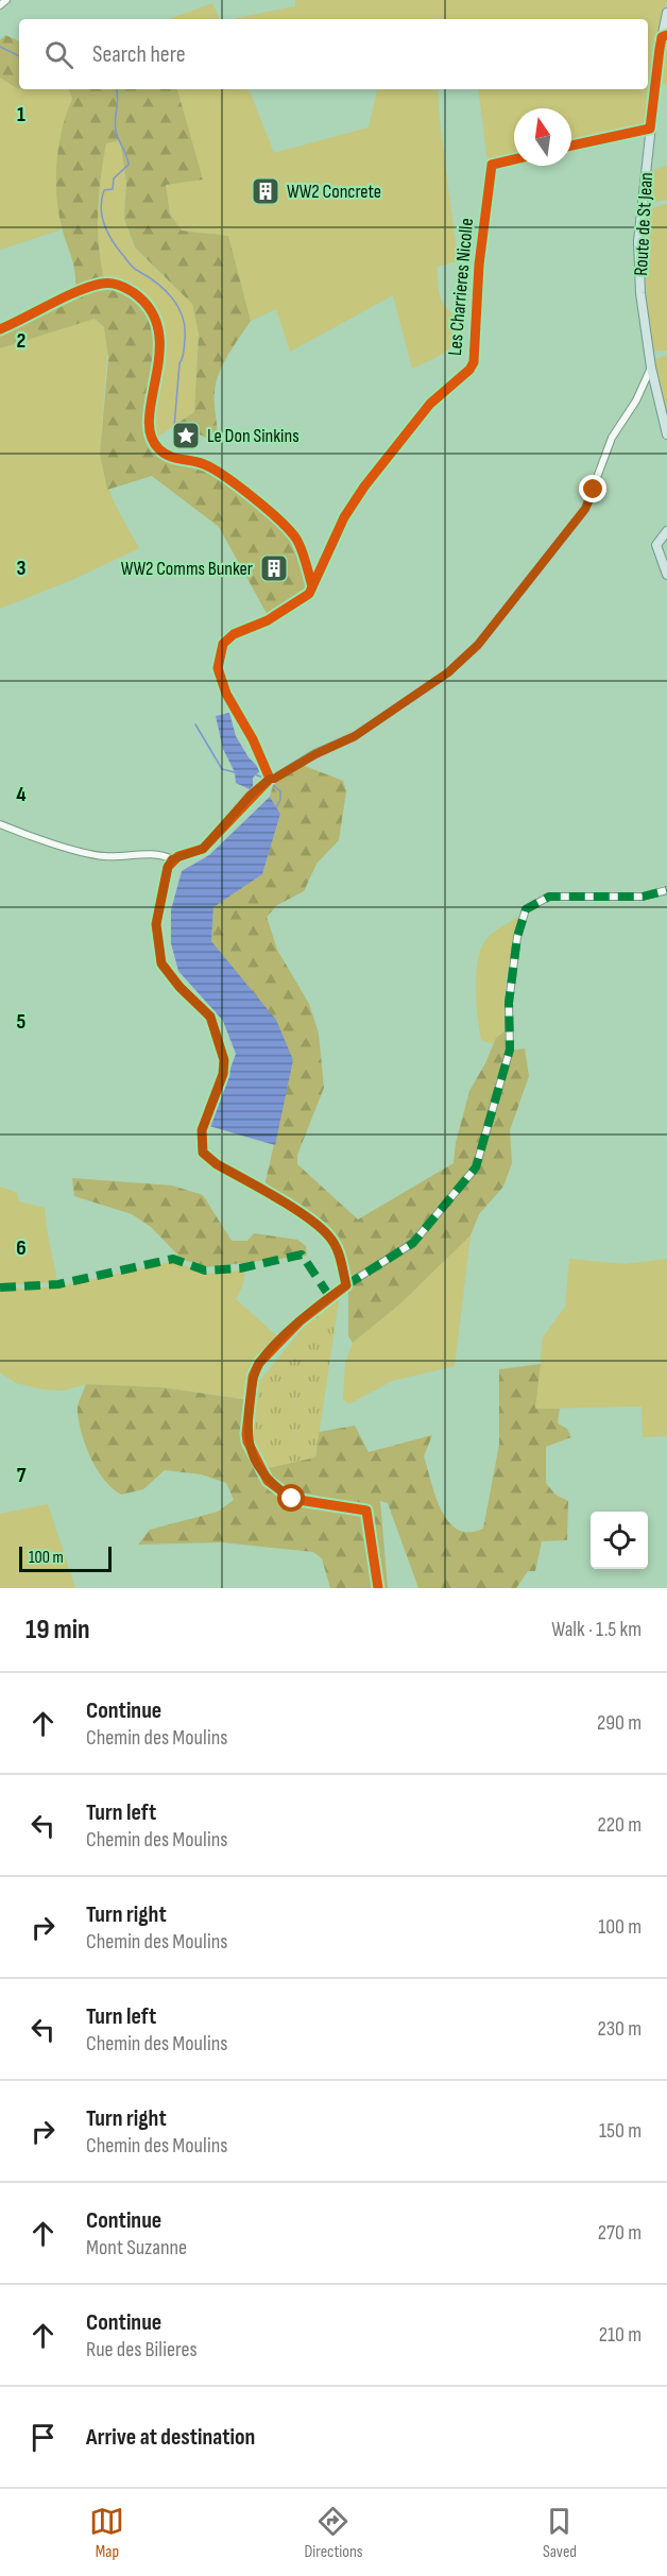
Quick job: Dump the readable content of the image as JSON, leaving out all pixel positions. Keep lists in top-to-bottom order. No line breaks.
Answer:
{"streets":{"main road":["Route de St Jean"],"street":["Les Charrieres Nicolle"]},"places":{"building":["WW2 Concrete","WW2 Comms Bunker"],"place":["Le Don Sinkins"]},"scale_bar":"100 m","north":"top","page":{"search":"Search here","scale":"100 m","heading":["19 min","Walk · 1.5 km"],"list":[["Continue","Chemin des Moulins","290 m"],["Turn left","Chemin des Moulins","220 m"],["Turn right","Chemin des Moulins","100 m"],["Turn left","Chemin des Moulins","230 m"],["Turn right","Chemin des Moulins","150 m"],["Continue","Mont Suzanne","270 m"],["Continue","Rue des Bilieres","210 m"],"Arrive at destination"],"nav":["Map","Directions","Saved"]},"grid":{"rows":["1","2","3","4","5","6","7"]}}
